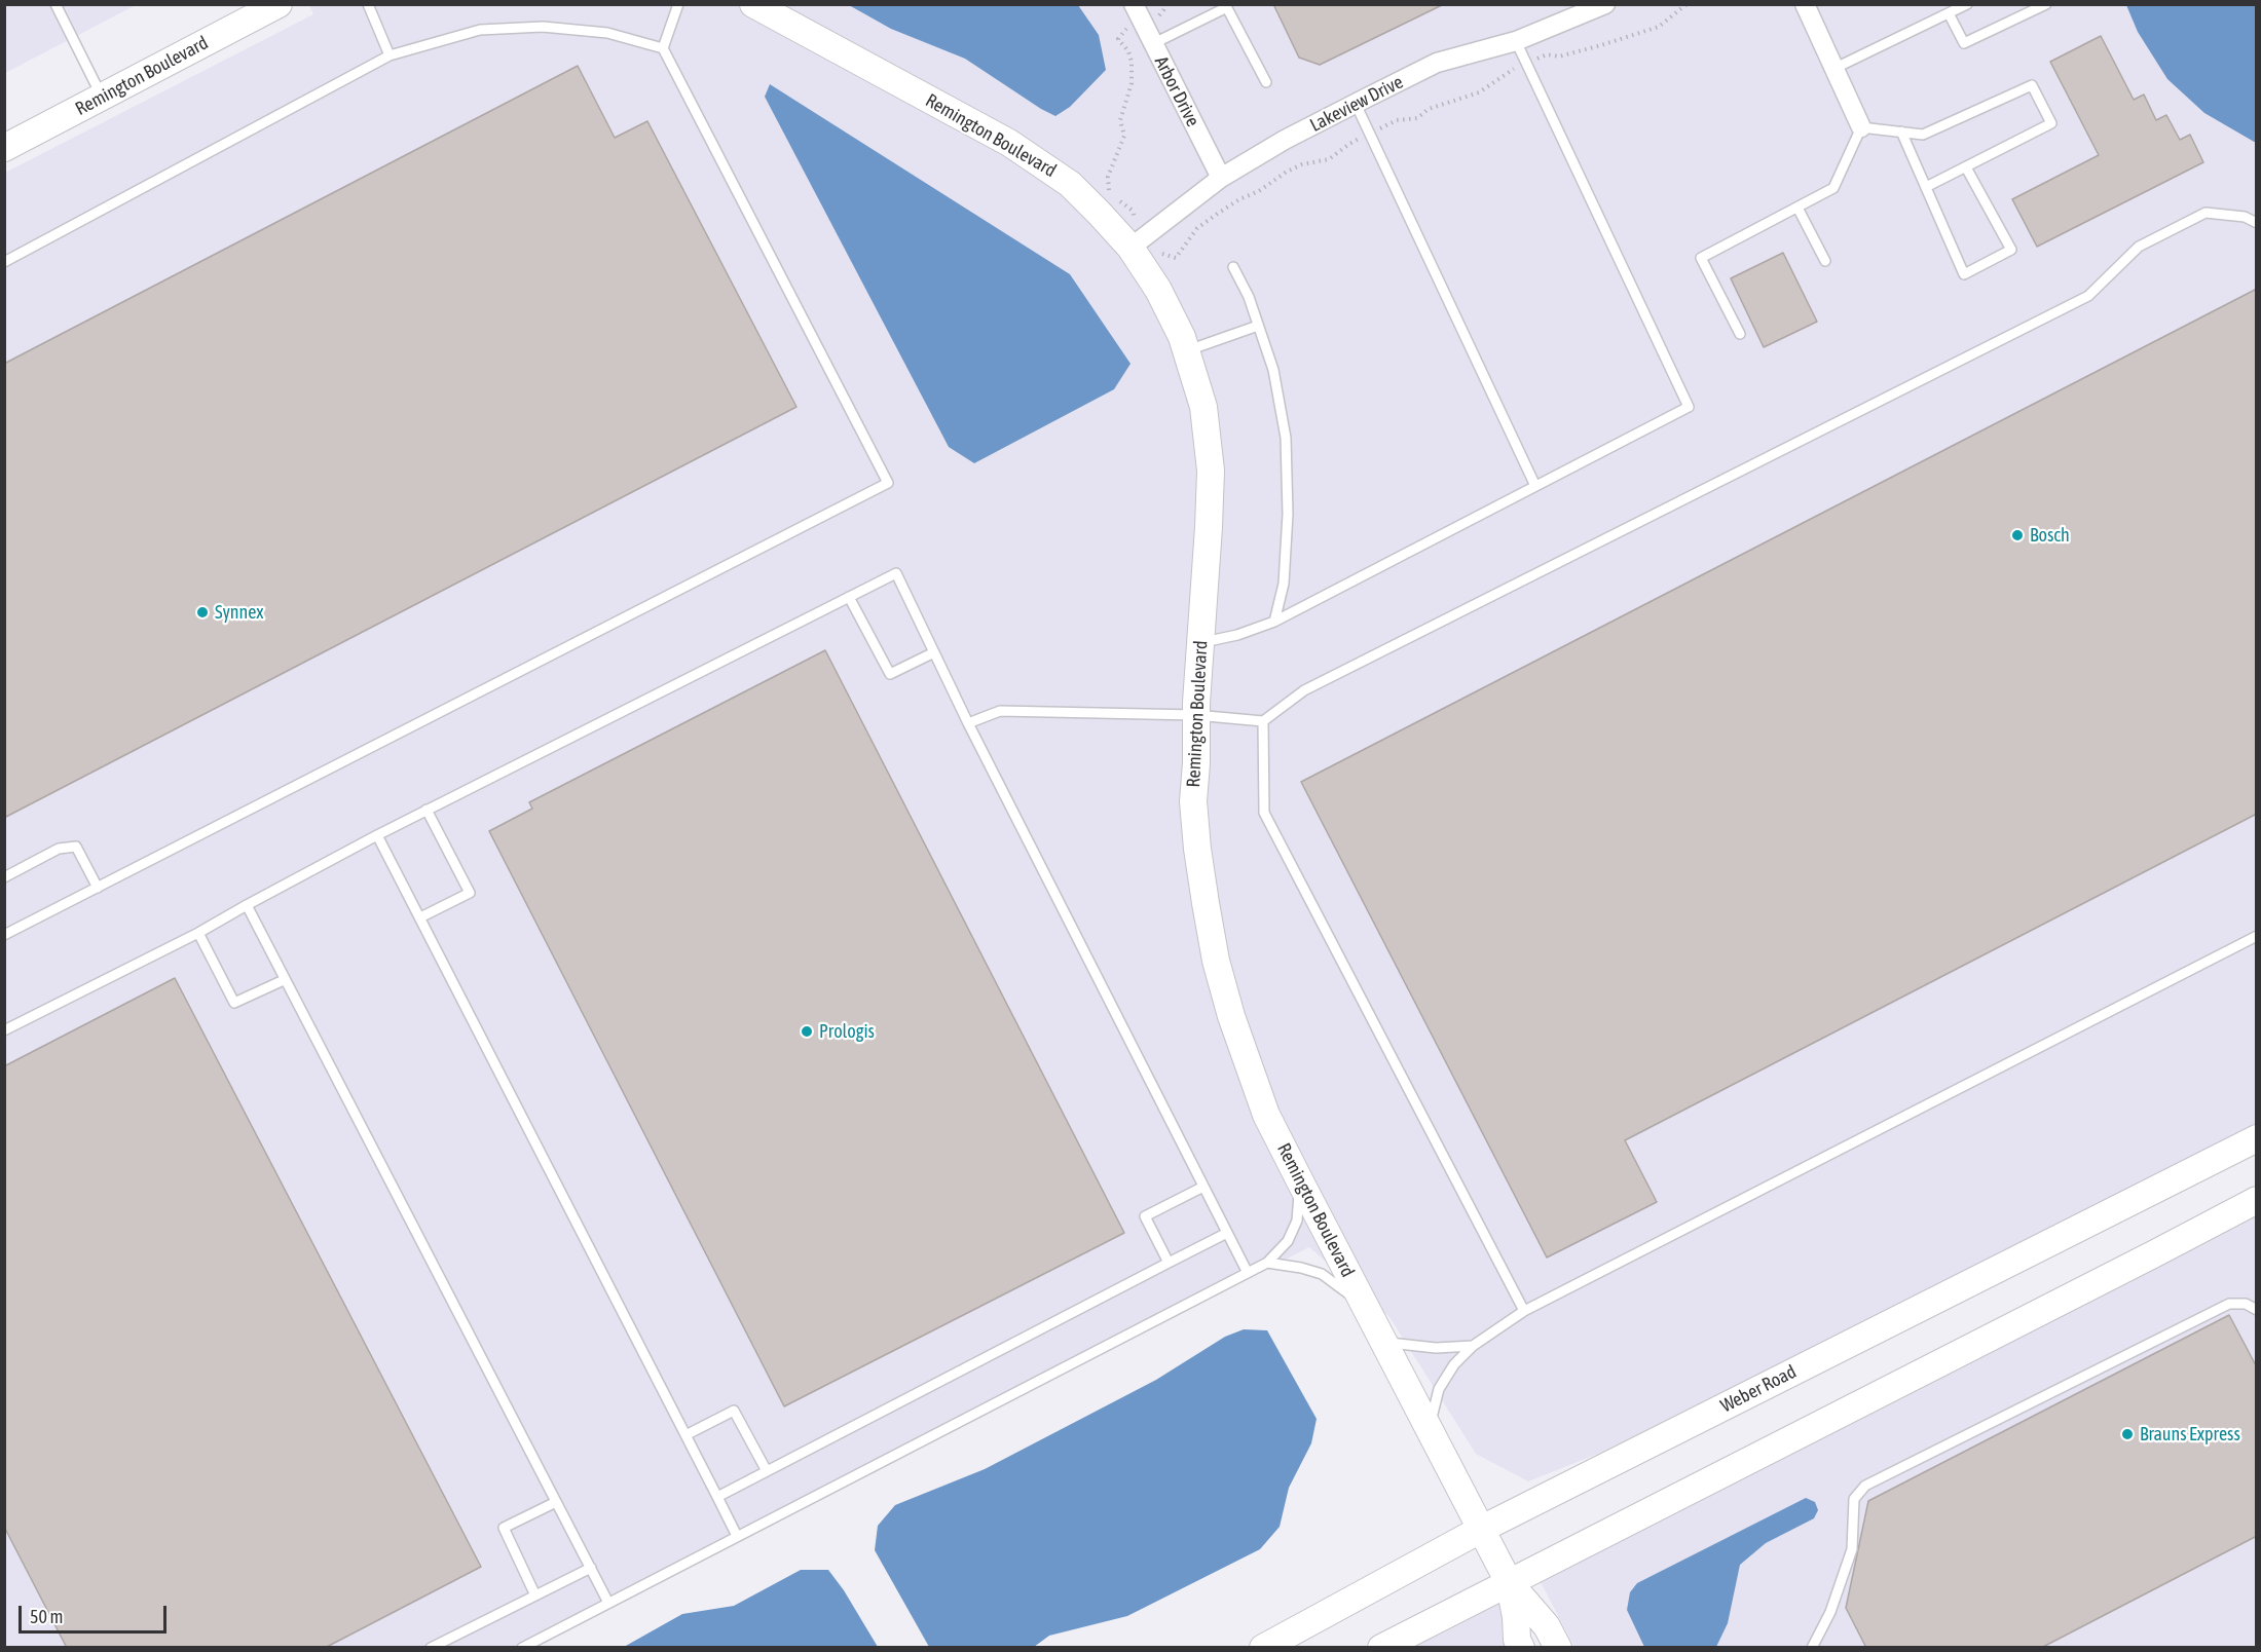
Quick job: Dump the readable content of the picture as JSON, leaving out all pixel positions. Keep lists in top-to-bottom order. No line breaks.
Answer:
{"streets":{"main road":["Remington Boulevard","Weber Road"],"street":["Arbor Drive","Lakeview Drive"]},"crossings":[["Remington Boulevard","Lakeview Drive"],["Remington Boulevard","Weber Road"],["Arbor Drive","Lakeview Drive"]],"places":["Bosch","Synnex","Prologis","Brauns Express"],"scale_bar":"50 m"}
